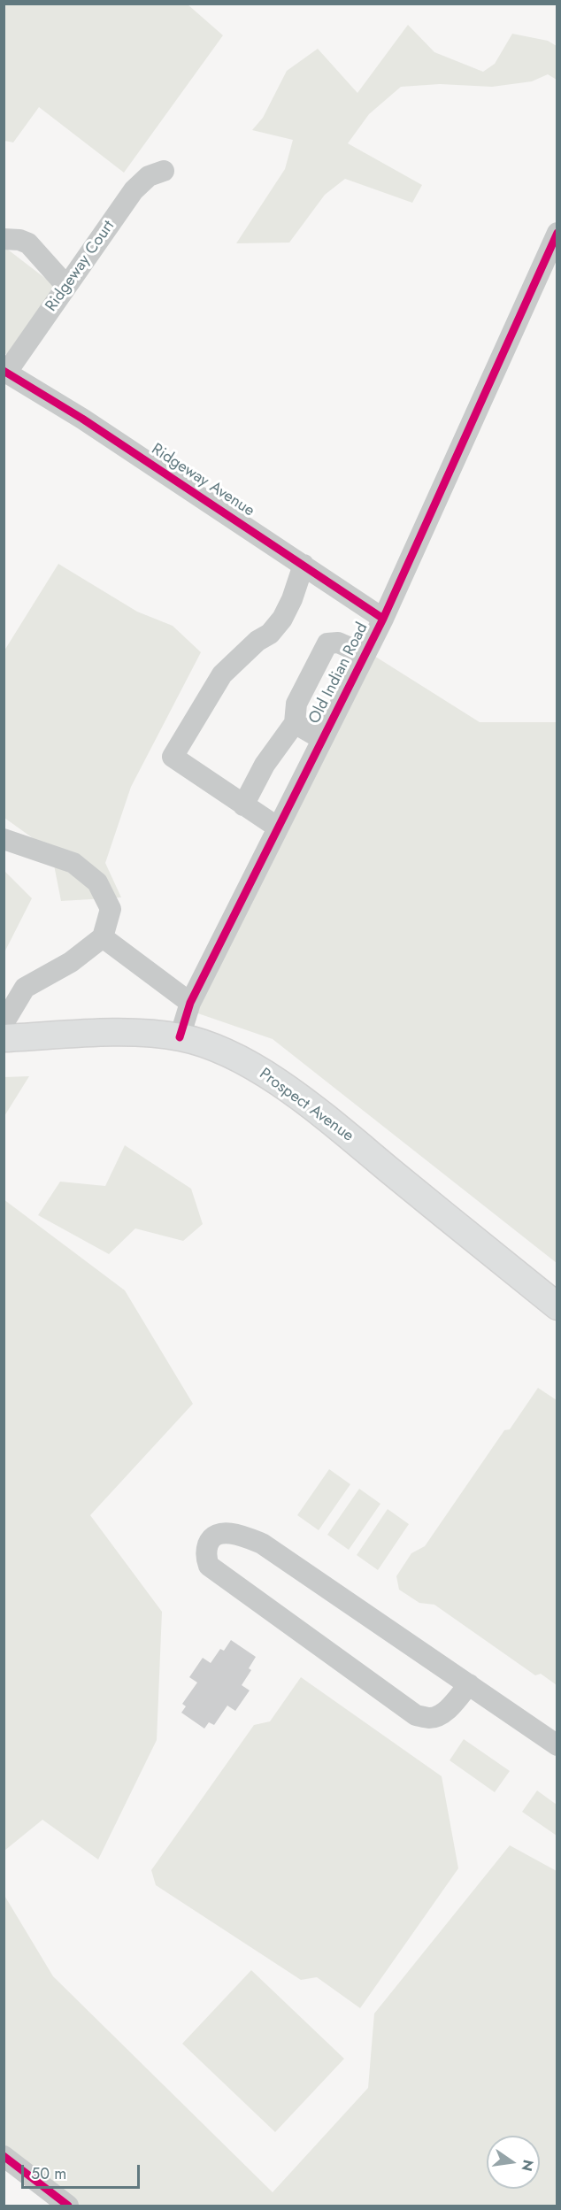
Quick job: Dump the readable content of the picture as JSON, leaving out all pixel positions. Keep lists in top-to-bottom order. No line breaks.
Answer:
{"streets":{"main road":["Prospect Avenue"],"street":["Ridgeway Court","Ridgeway Avenue","Old Indian Road"]},"crossings":[["Ridgeway Court","Ridgeway Avenue"],["Ridgeway Avenue","Old Indian Road"],["Old Indian Road","Prospect Avenue"]],"scale_bar":"50 m","north":"right"}
